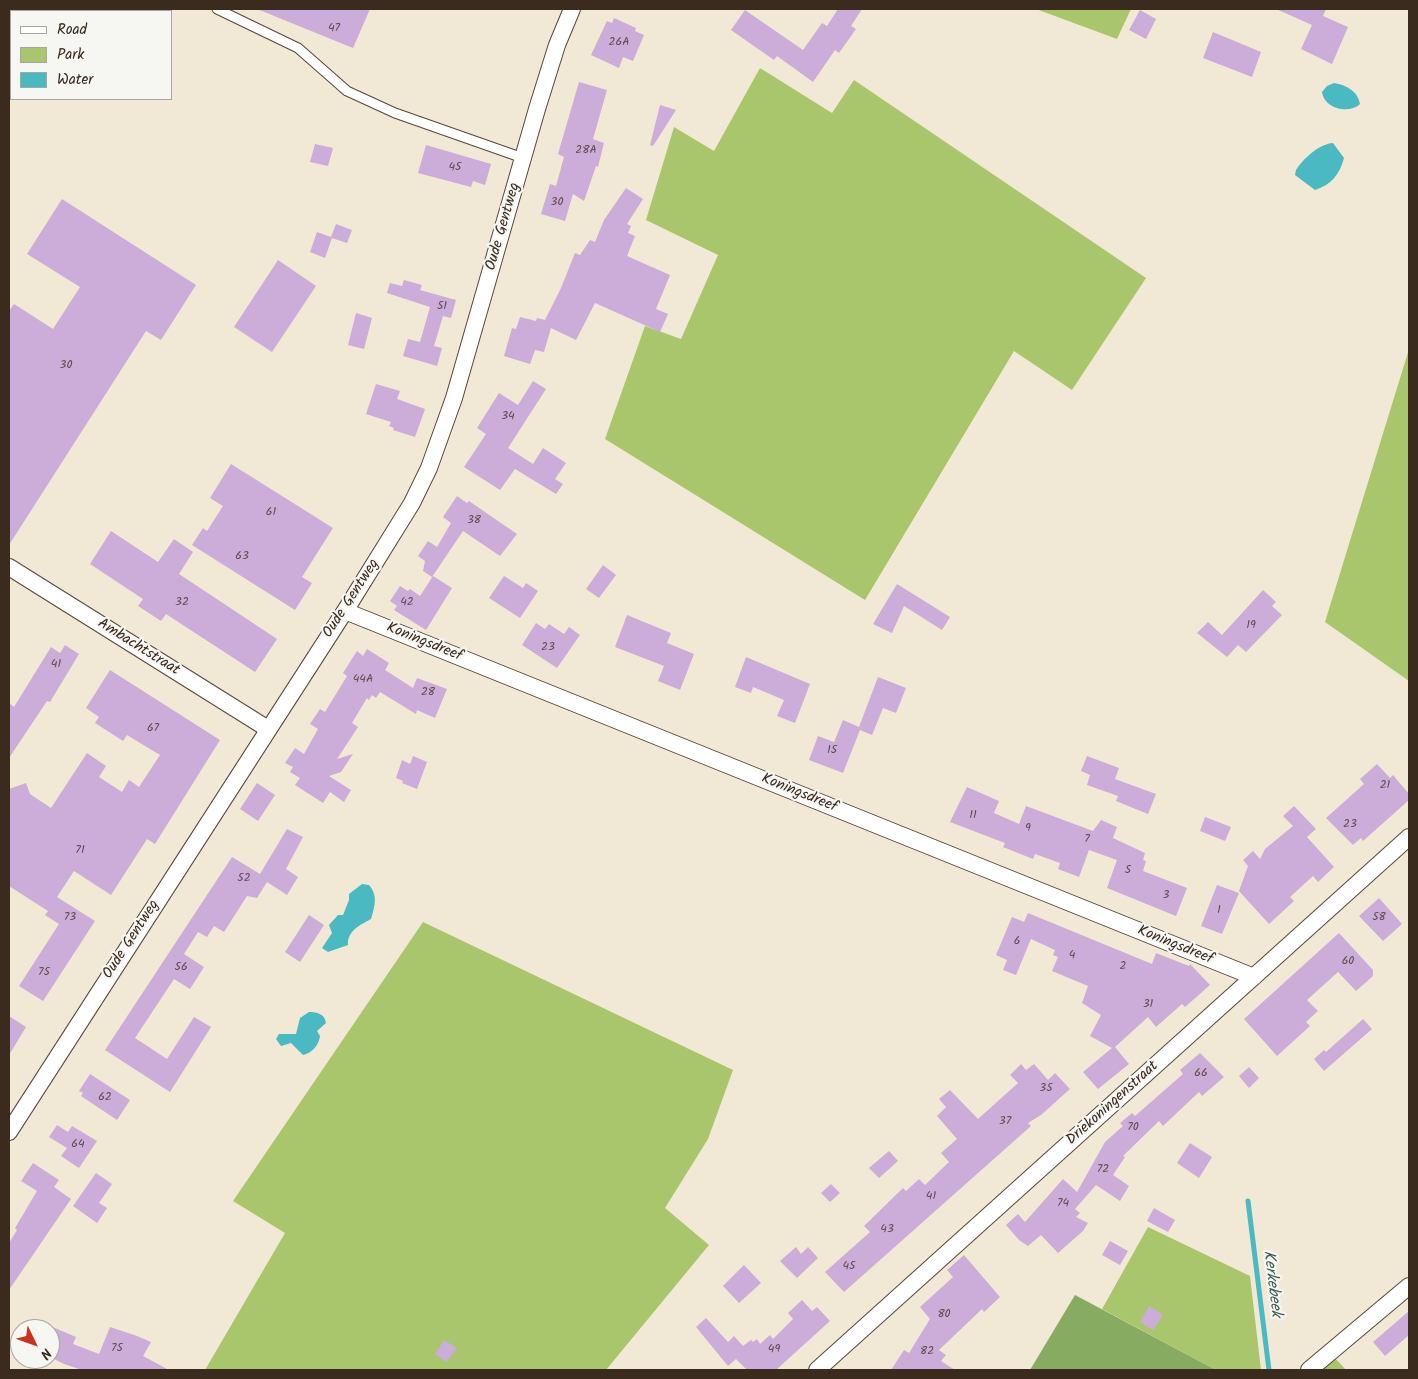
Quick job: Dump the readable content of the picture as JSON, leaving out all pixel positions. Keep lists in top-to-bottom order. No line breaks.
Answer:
{"streets":{"street":["Oude Gentweg","Koningsdreef","Ambachtstraat","Driekoningenstraat"]},"crossings":[["Oude Gentweg","Koningsdreef"],["Oude Gentweg","Ambachtstraat"],["Koningsdreef","Driekoningenstraat"]],"water":["Kerkebeek"],"house_numbers":["47","26A","28A","45","30","51","30","34","61","38","63","32","42","19","23","41","44A","28","67","15","21","11","23","9","7","71","5","52","3","1","73","58","6","4","60","2","56","75","31","66","35","62","37","70","64","72","41","74","43","45","80","75","49","82"],"legend":["Road","Park","Water"],"north":"bottom right"}
